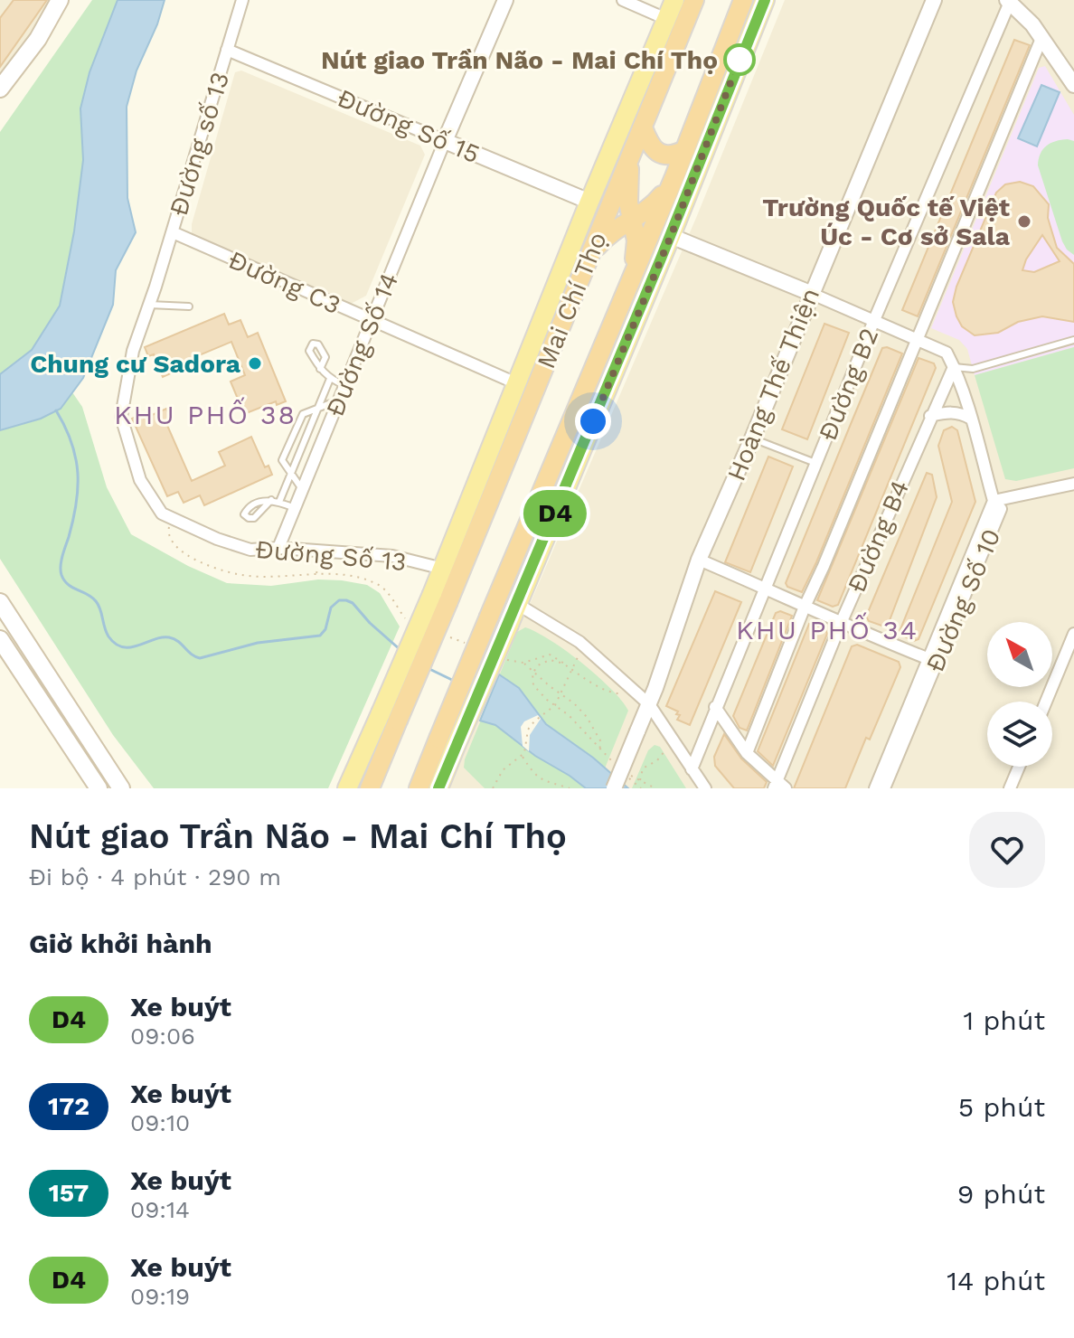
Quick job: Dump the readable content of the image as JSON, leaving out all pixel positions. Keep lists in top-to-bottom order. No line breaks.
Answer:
{"streets":{"highway":["Mai Chí Thọ"],"street":["Đường Số 15","Đường số 13","Đường C3","Đường Số 14","Hoàng Thế Thiện","Đường B2","Đường B4","Đường Số 13","Đường Số 10"]},"crossings":[["Đường Số 15","Đường số 13"],["Đường Số 15","Mai Chí Thọ"],["Đường Số 15","Đường Số 14"],["Đường số 13","Đường C3"],["Đường số 13","Đường Số 13"],["Đường C3","Mai Chí Thọ"],["Đường C3","Đường Số 14"],["Mai Chí Thọ","Đường Số 13"],["Đường Số 14","Đường Số 13"]],"districts":["KHU PHỐ 38","KHU PHỐ 34"],"places":["Nút giao Trần Não - Mai Chí Thọ","Trường Quốc tế Việt Úc - Cơ sở Sala","Chung cư Sadora"],"lines":["bus line D4"],"north":"top left","page":{"on_map":"D4","heading":[["Nút giao Trần Não - Mai Chí Thọ","Đi bộ · 4 phút · 290 m"],"Giờ khởi hành"],"list":[{"mark":"D4","name":"Xe buýt","note":"09:06","value":"1 phút"},{"mark":"172","name":"Xe buýt","note":"09:10","value":"5 phút"},{"mark":"157","name":"Xe buýt","note":"09:14","value":"9 phút"},{"mark":"D4","name":"Xe buýt","note":"09:19","value":"14 phút"}]}}
